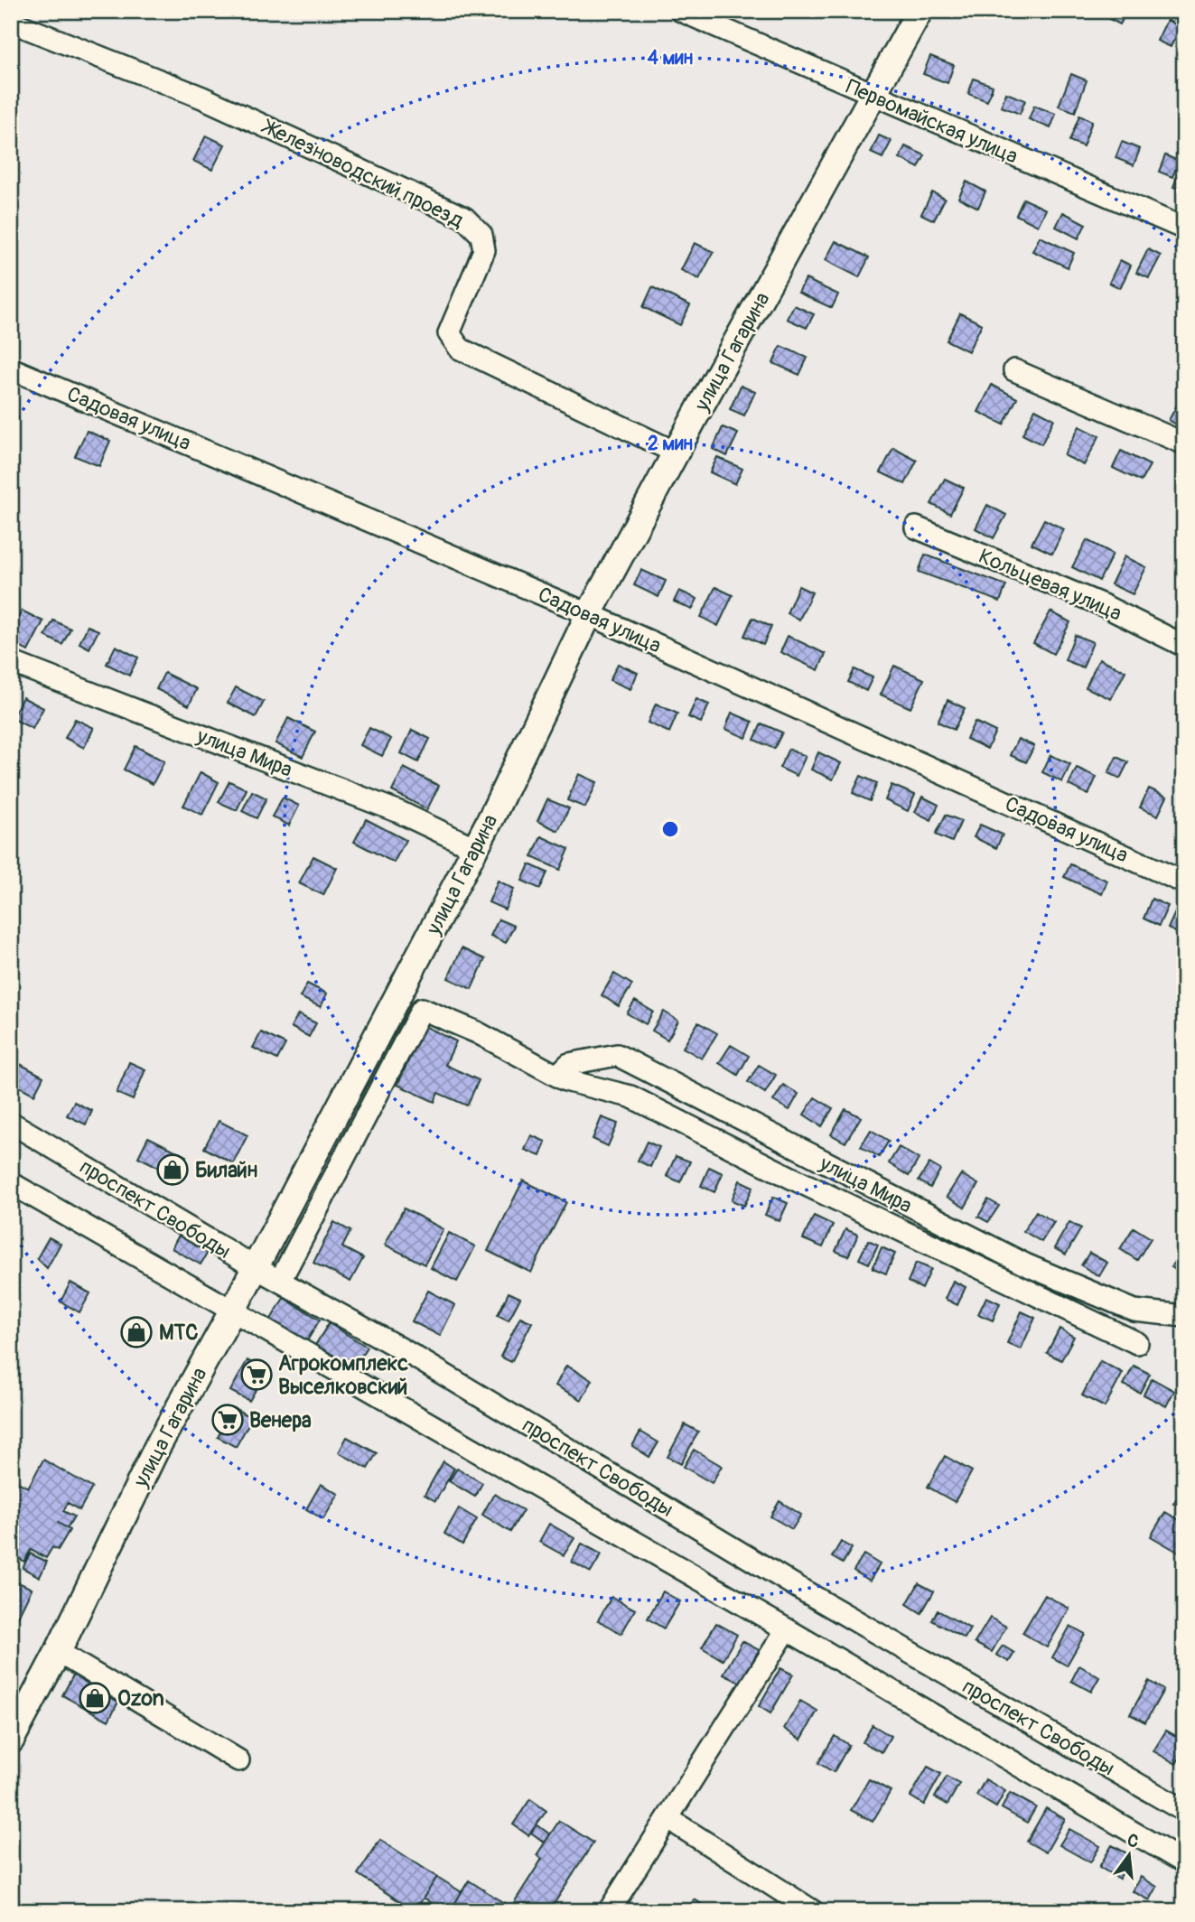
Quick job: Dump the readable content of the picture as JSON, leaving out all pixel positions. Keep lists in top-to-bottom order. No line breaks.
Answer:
{"streets":{"main road":["улица Гагарина"],"street":["Первомайская улица","Железноводский проезд","Садовая улица","Кольцевая улица","улица Мира","проспект Свободы"]},"crossings":[["Первомайская улица","улица Гагарина"],["Железноводский проезд","улица Гагарина"],["улица Гагарина","Садовая улица"],["улица Гагарина","улица Мира"],["улица Гагарина","проспект Свободы"],["улица Мира","проспект Свободы"]],"places":{"shop":["Билайн","МТС","Ozon"],"supermarket":["Агрокомплекс Выселковский","Венера"]},"north":"top","rings":["4 мин","2 мин"]}
